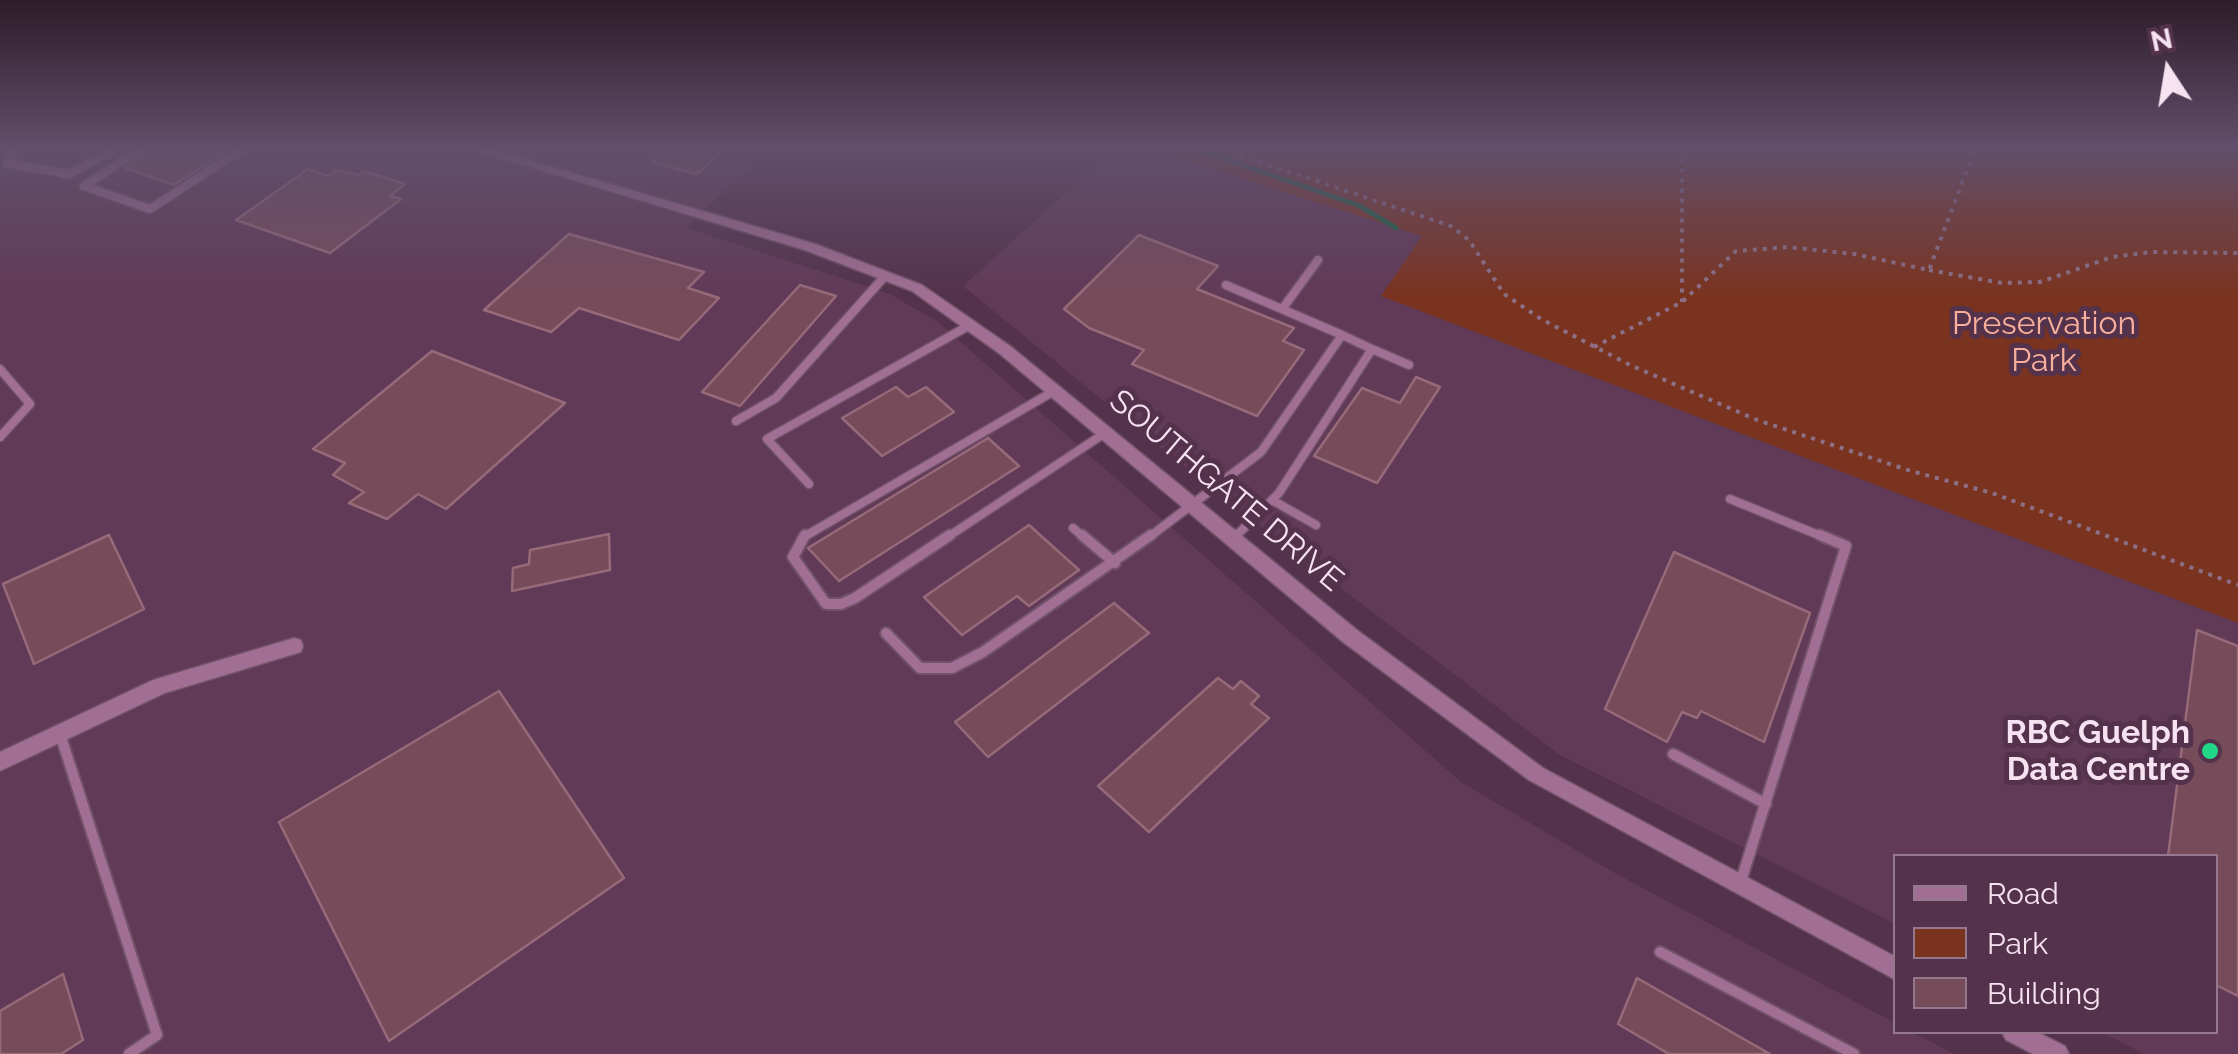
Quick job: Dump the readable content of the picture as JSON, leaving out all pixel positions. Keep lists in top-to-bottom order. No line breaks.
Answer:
{"streets":{"street":["SOUTHGATE DRIVE"]},"parks":["Preservation Park"],"places":["RBC Guelph Data Centre"],"legend":["Road","Park","Building"],"north":"top"}
